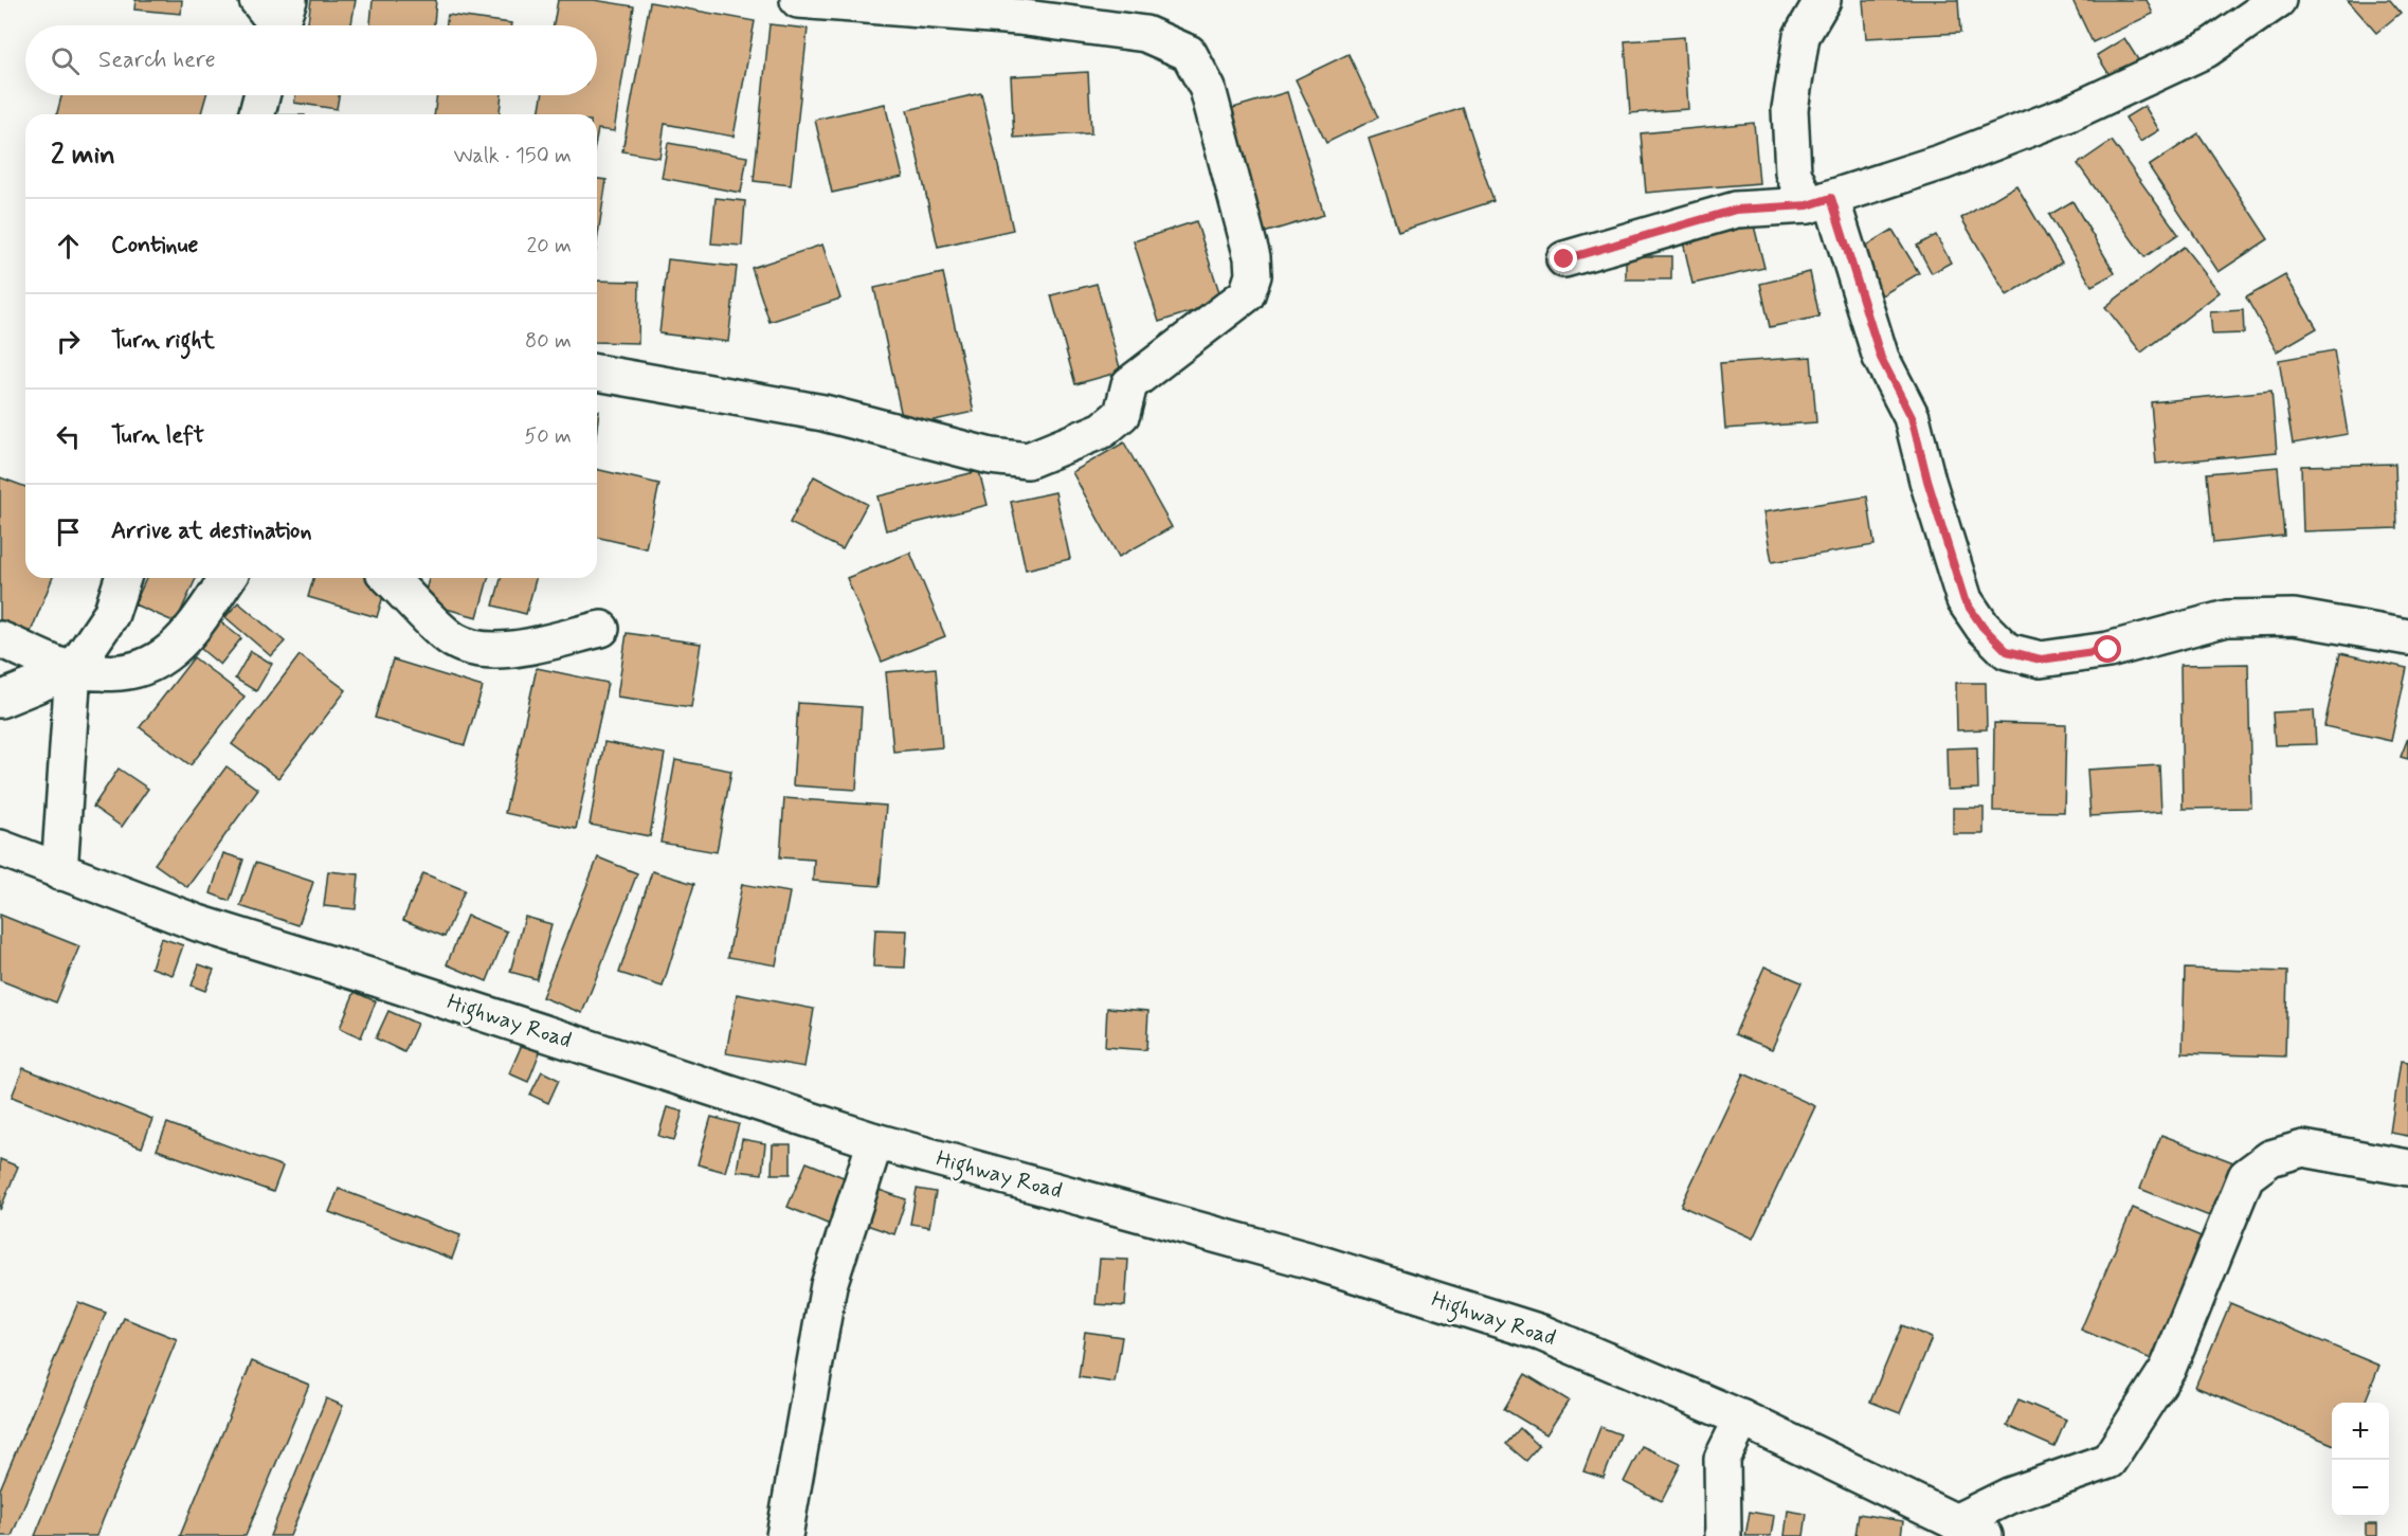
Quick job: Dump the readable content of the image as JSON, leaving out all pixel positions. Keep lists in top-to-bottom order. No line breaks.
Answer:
{"streets":{"street":["Highway Road"]},"page":{"search":"Search here","heading":["2 min","Walk · 150 m"],"list":[["Continue","20 m"],["Turn right","80 m"],["Turn left","50 m"],"Arrive at destination"],"map_buttons":["+","−"]}}
